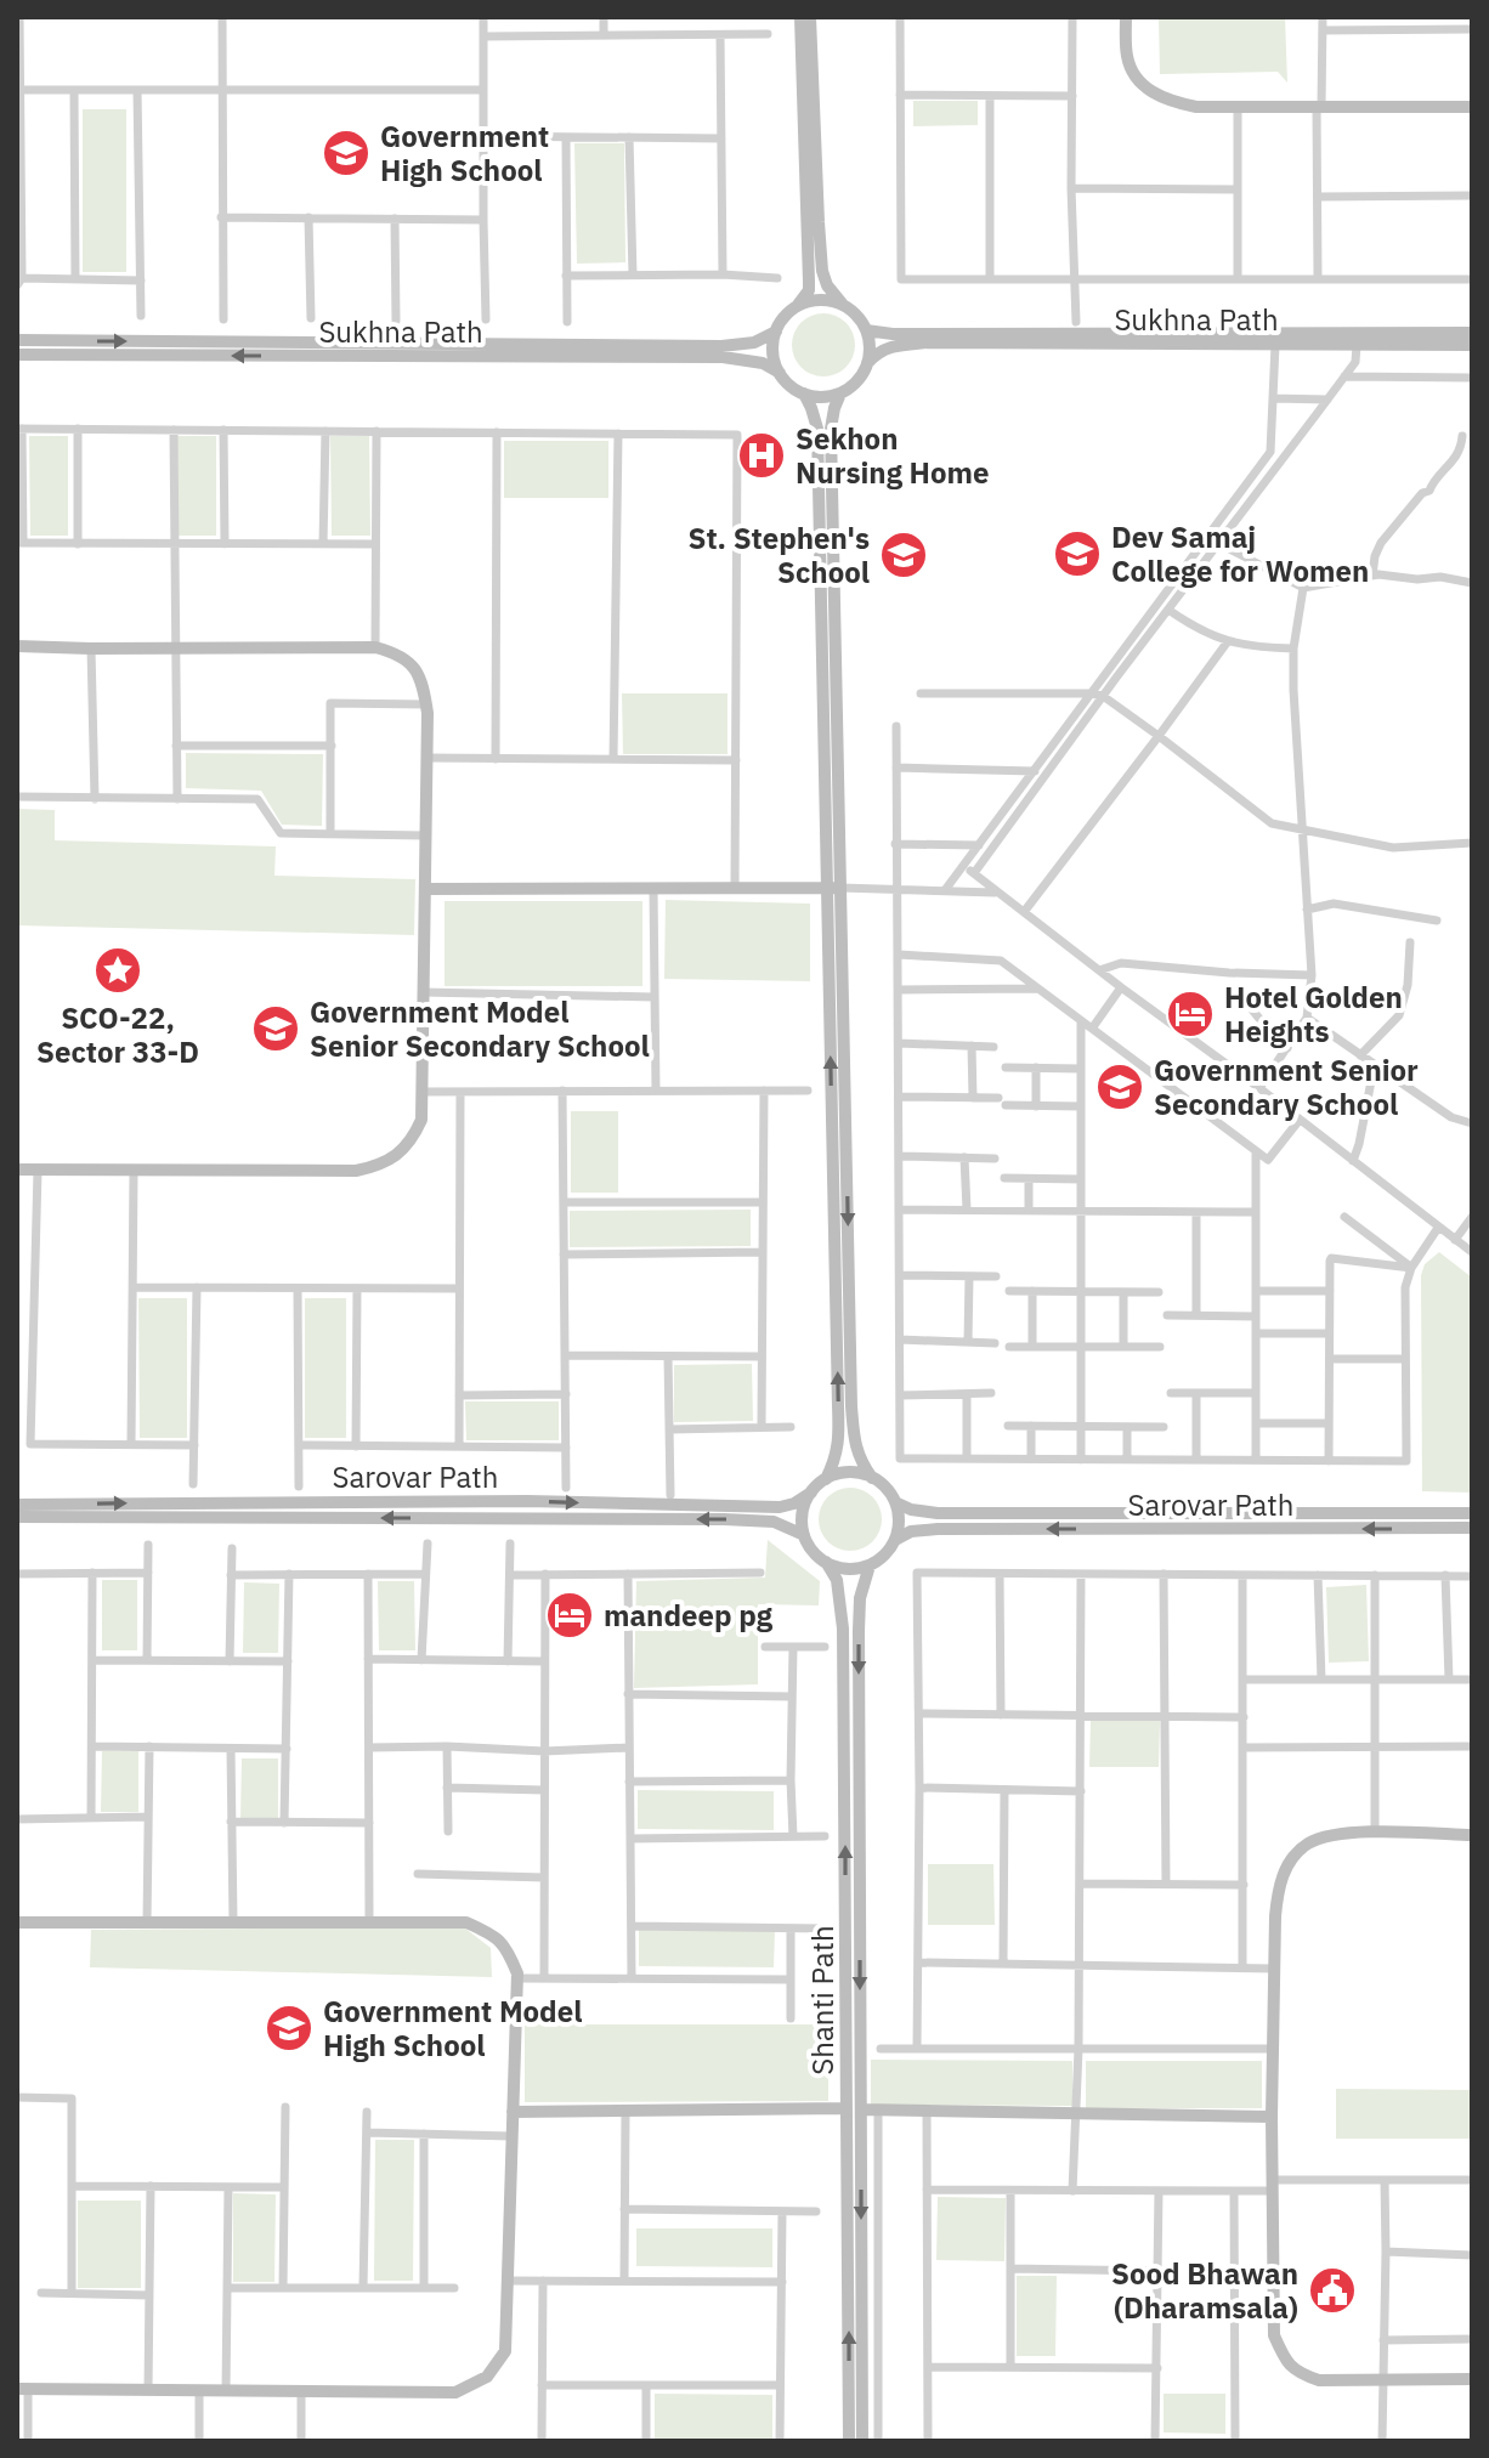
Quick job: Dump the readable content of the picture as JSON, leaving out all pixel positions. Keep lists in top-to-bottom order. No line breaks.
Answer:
{"streets":{"main road":["Sukhna Path","Sarovar Path","Shanti Path"]},"crossings":[["Sarovar Path","Shanti Path"]],"places":{"school or university":["Government High School","Dev Samaj College for Women","St. Stephen's School","Government Model Senior Secondary School","Government Senior Secondary School","Government Model High School"],"hospital":["Sekhon Nursing Home"],"place":["SCO-22, Sector 33-D"],"hotel":["Hotel Golden Heights","mandeep pg"],"public building":["Sood Bhawan (Dharamsala)"]}}
